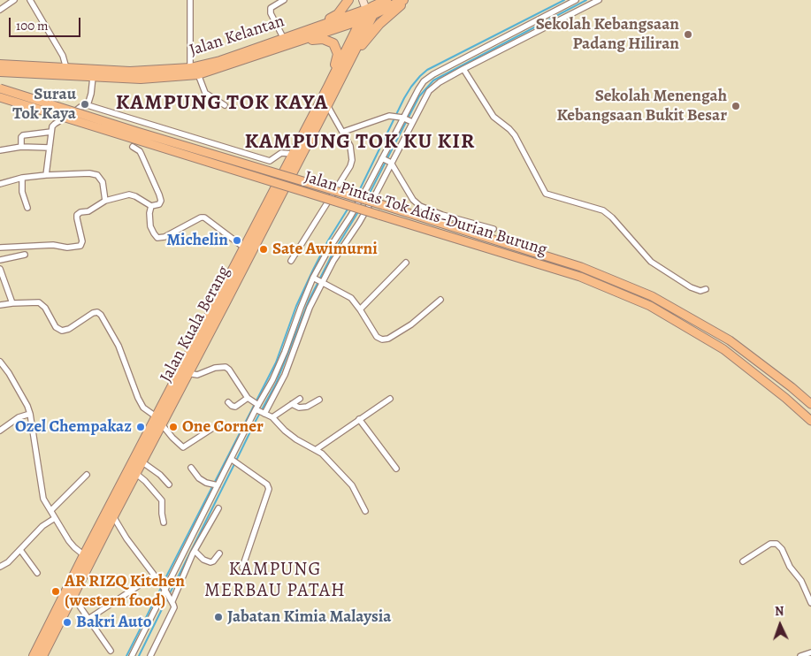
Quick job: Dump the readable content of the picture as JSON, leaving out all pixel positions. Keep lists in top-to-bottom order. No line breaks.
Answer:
{"streets":{"highway":["Jalan Kelantan","Jalan Kuala Berang"],"main road":["Jalan Pintas Tok Adis-Durian Burung"]},"crossings":[["Jalan Kelantan","Jalan Kuala Berang"]],"districts":["KAMPUNG TOK KAYA","KAMPUNG TOK KU KIR","KAMPUNG MERBAU PATAH"],"places":["Sekolah Kebangsaan Padang Hiliran","Surau Tok Kaya","Sekolah Menengah Kebangsaan Bukit Besar","Michelin","Sate Awimurni","Ozel Chempakaz","One Corner","AR RIZQ Kitchen (western food)","Jabatan Kimia Malaysia","Bakri Auto"],"scale_bar":"100 m","north":"top"}
